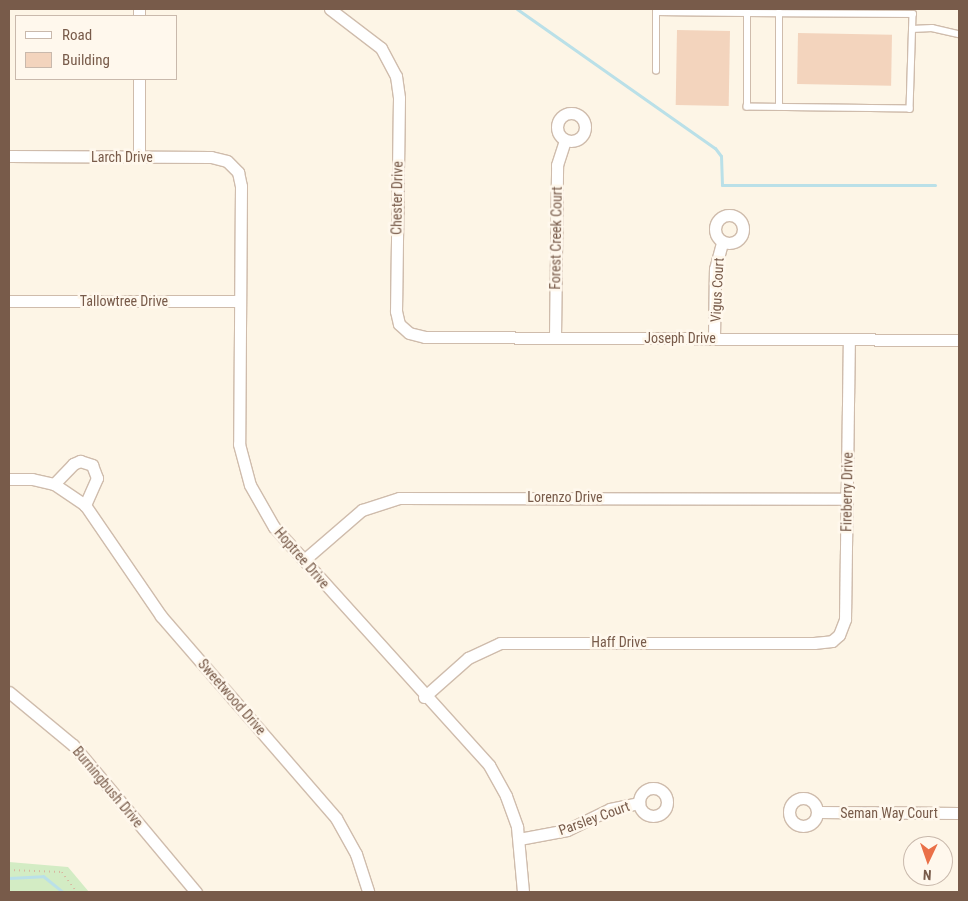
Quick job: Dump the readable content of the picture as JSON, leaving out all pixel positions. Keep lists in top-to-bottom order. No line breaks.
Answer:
{"streets":{"street":["Larch Drive","Chester Drive","Forest Creek Court","Vigus Court","Tallowtree Drive","Joseph Drive","Fireberry Drive","Lorenzo Drive","Hoptree Drive","Haff Drive","Sweetwood Drive","Burningbush Drive","Seman Way Court","Parsley Court"]},"crossings":[["Larch Drive","Hoptree Drive"],["Chester Drive","Joseph Drive"],["Forest Creek Court","Joseph Drive"],["Vigus Court","Joseph Drive"],["Tallowtree Drive","Hoptree Drive"],["Joseph Drive","Fireberry Drive"],["Fireberry Drive","Lorenzo Drive"],["Fireberry Drive","Haff Drive"],["Lorenzo Drive","Hoptree Drive"],["Hoptree Drive","Haff Drive"],["Hoptree Drive","Parsley Court"]],"legend":["Road","Building"],"north":"bottom"}
